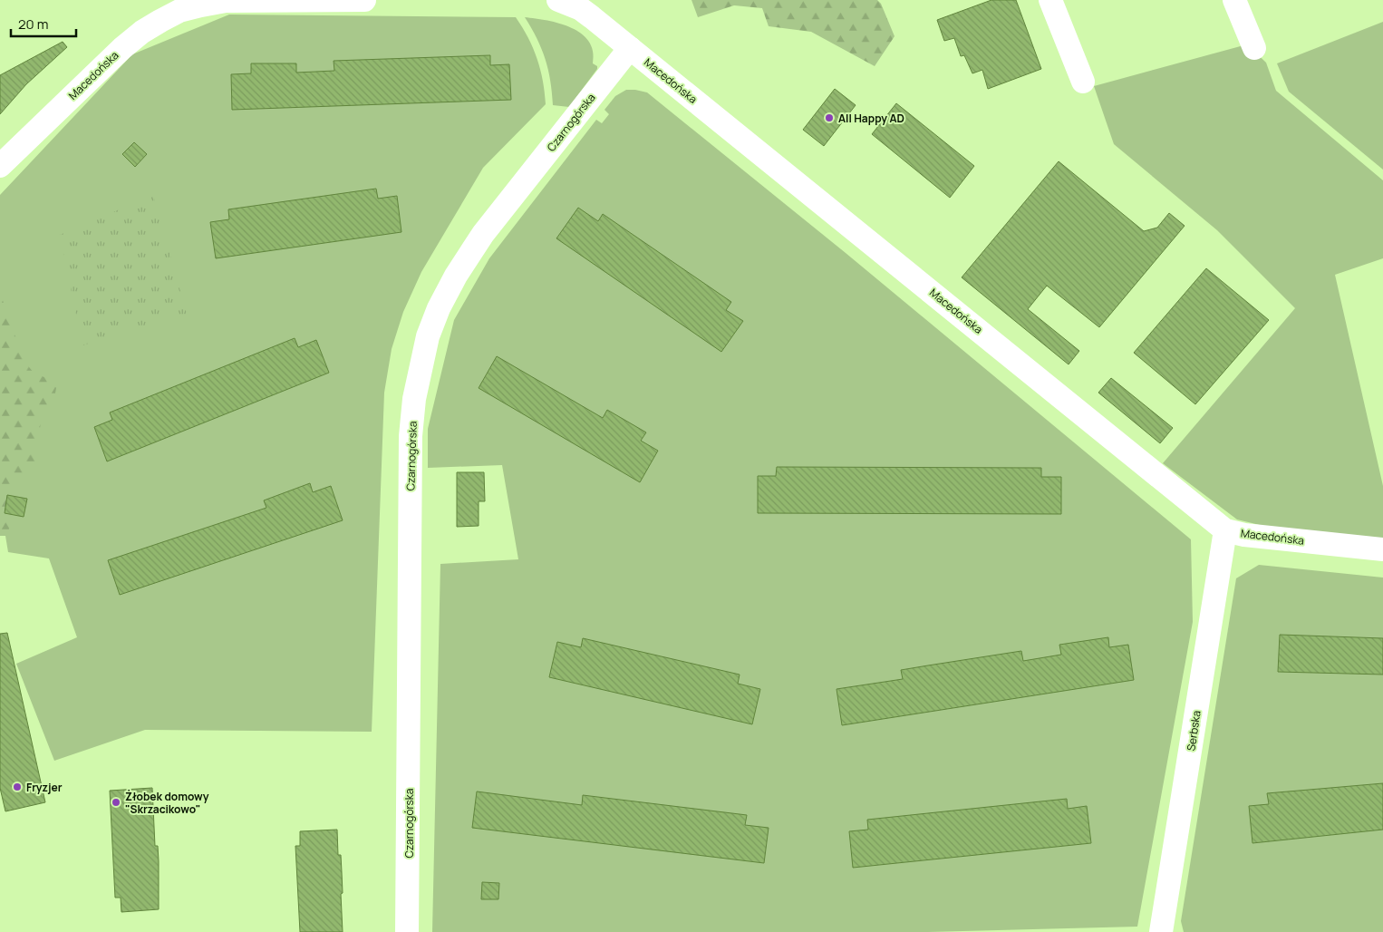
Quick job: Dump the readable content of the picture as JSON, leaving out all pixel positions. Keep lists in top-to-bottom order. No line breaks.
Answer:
{"streets":{"street":["Macedońska","Czarnogórska","Serbska"]},"crossings":[["Macedońska","Czarnogórska"],["Macedońska","Serbska"]],"places":["All Happy AD","Fryzjer","Żłobek domowy \"Skrzacikowo\""],"scale_bar":"20 m"}
